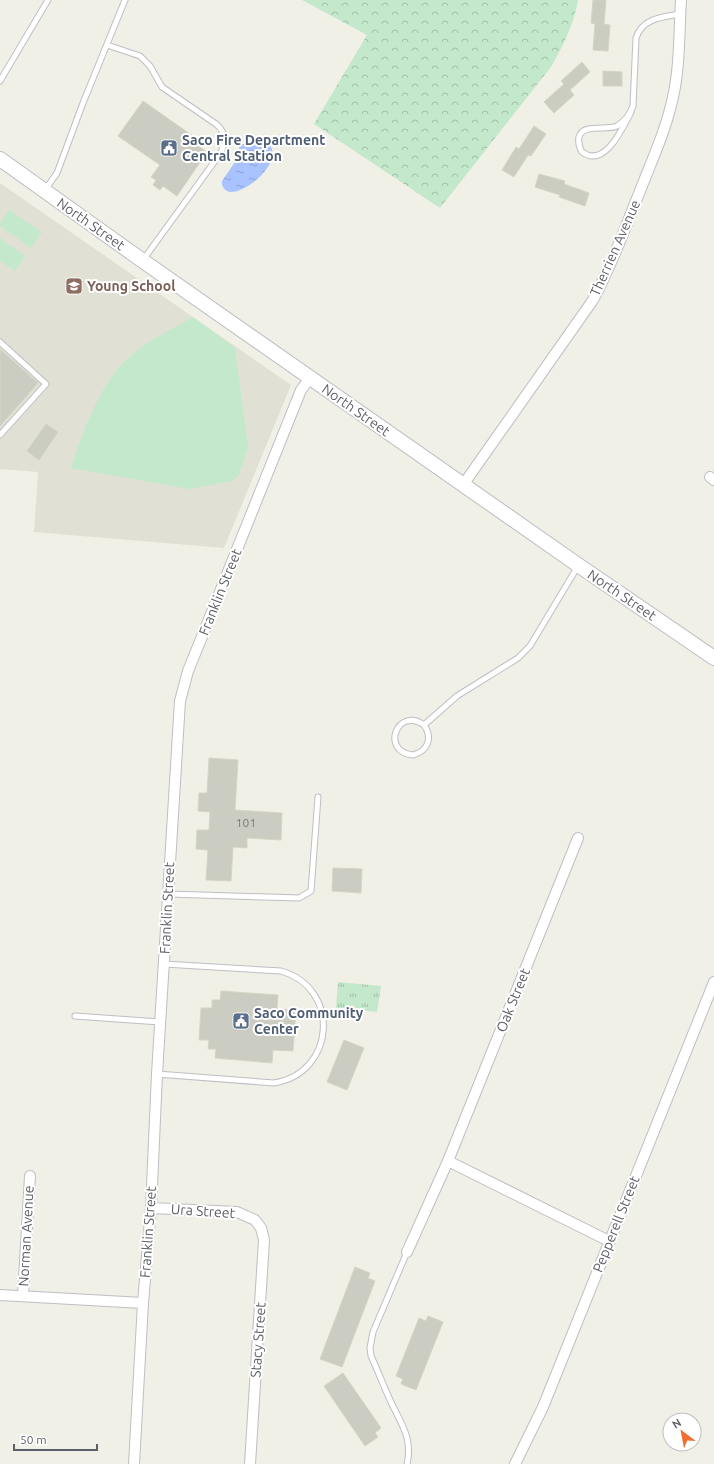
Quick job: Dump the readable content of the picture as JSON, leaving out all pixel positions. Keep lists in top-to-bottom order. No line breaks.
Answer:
{"streets":{"main road":["North Street"],"street":["Therrien Avenue","Franklin Street","Oak Street","Ura Street","Pepperell Street","Norman Avenue","Stacy Street"]},"crossings":[["North Street","Therrien Avenue"],["North Street","Franklin Street"],["Franklin Street","Ura Street"],["Ura Street","Stacy Street"]],"places":{"public building":["Saco Fire Department Central Station","Saco Community Center"],"school or university":["Young School"]},"house_numbers":["101"],"scale_bar":"50 m","north":"top left"}
